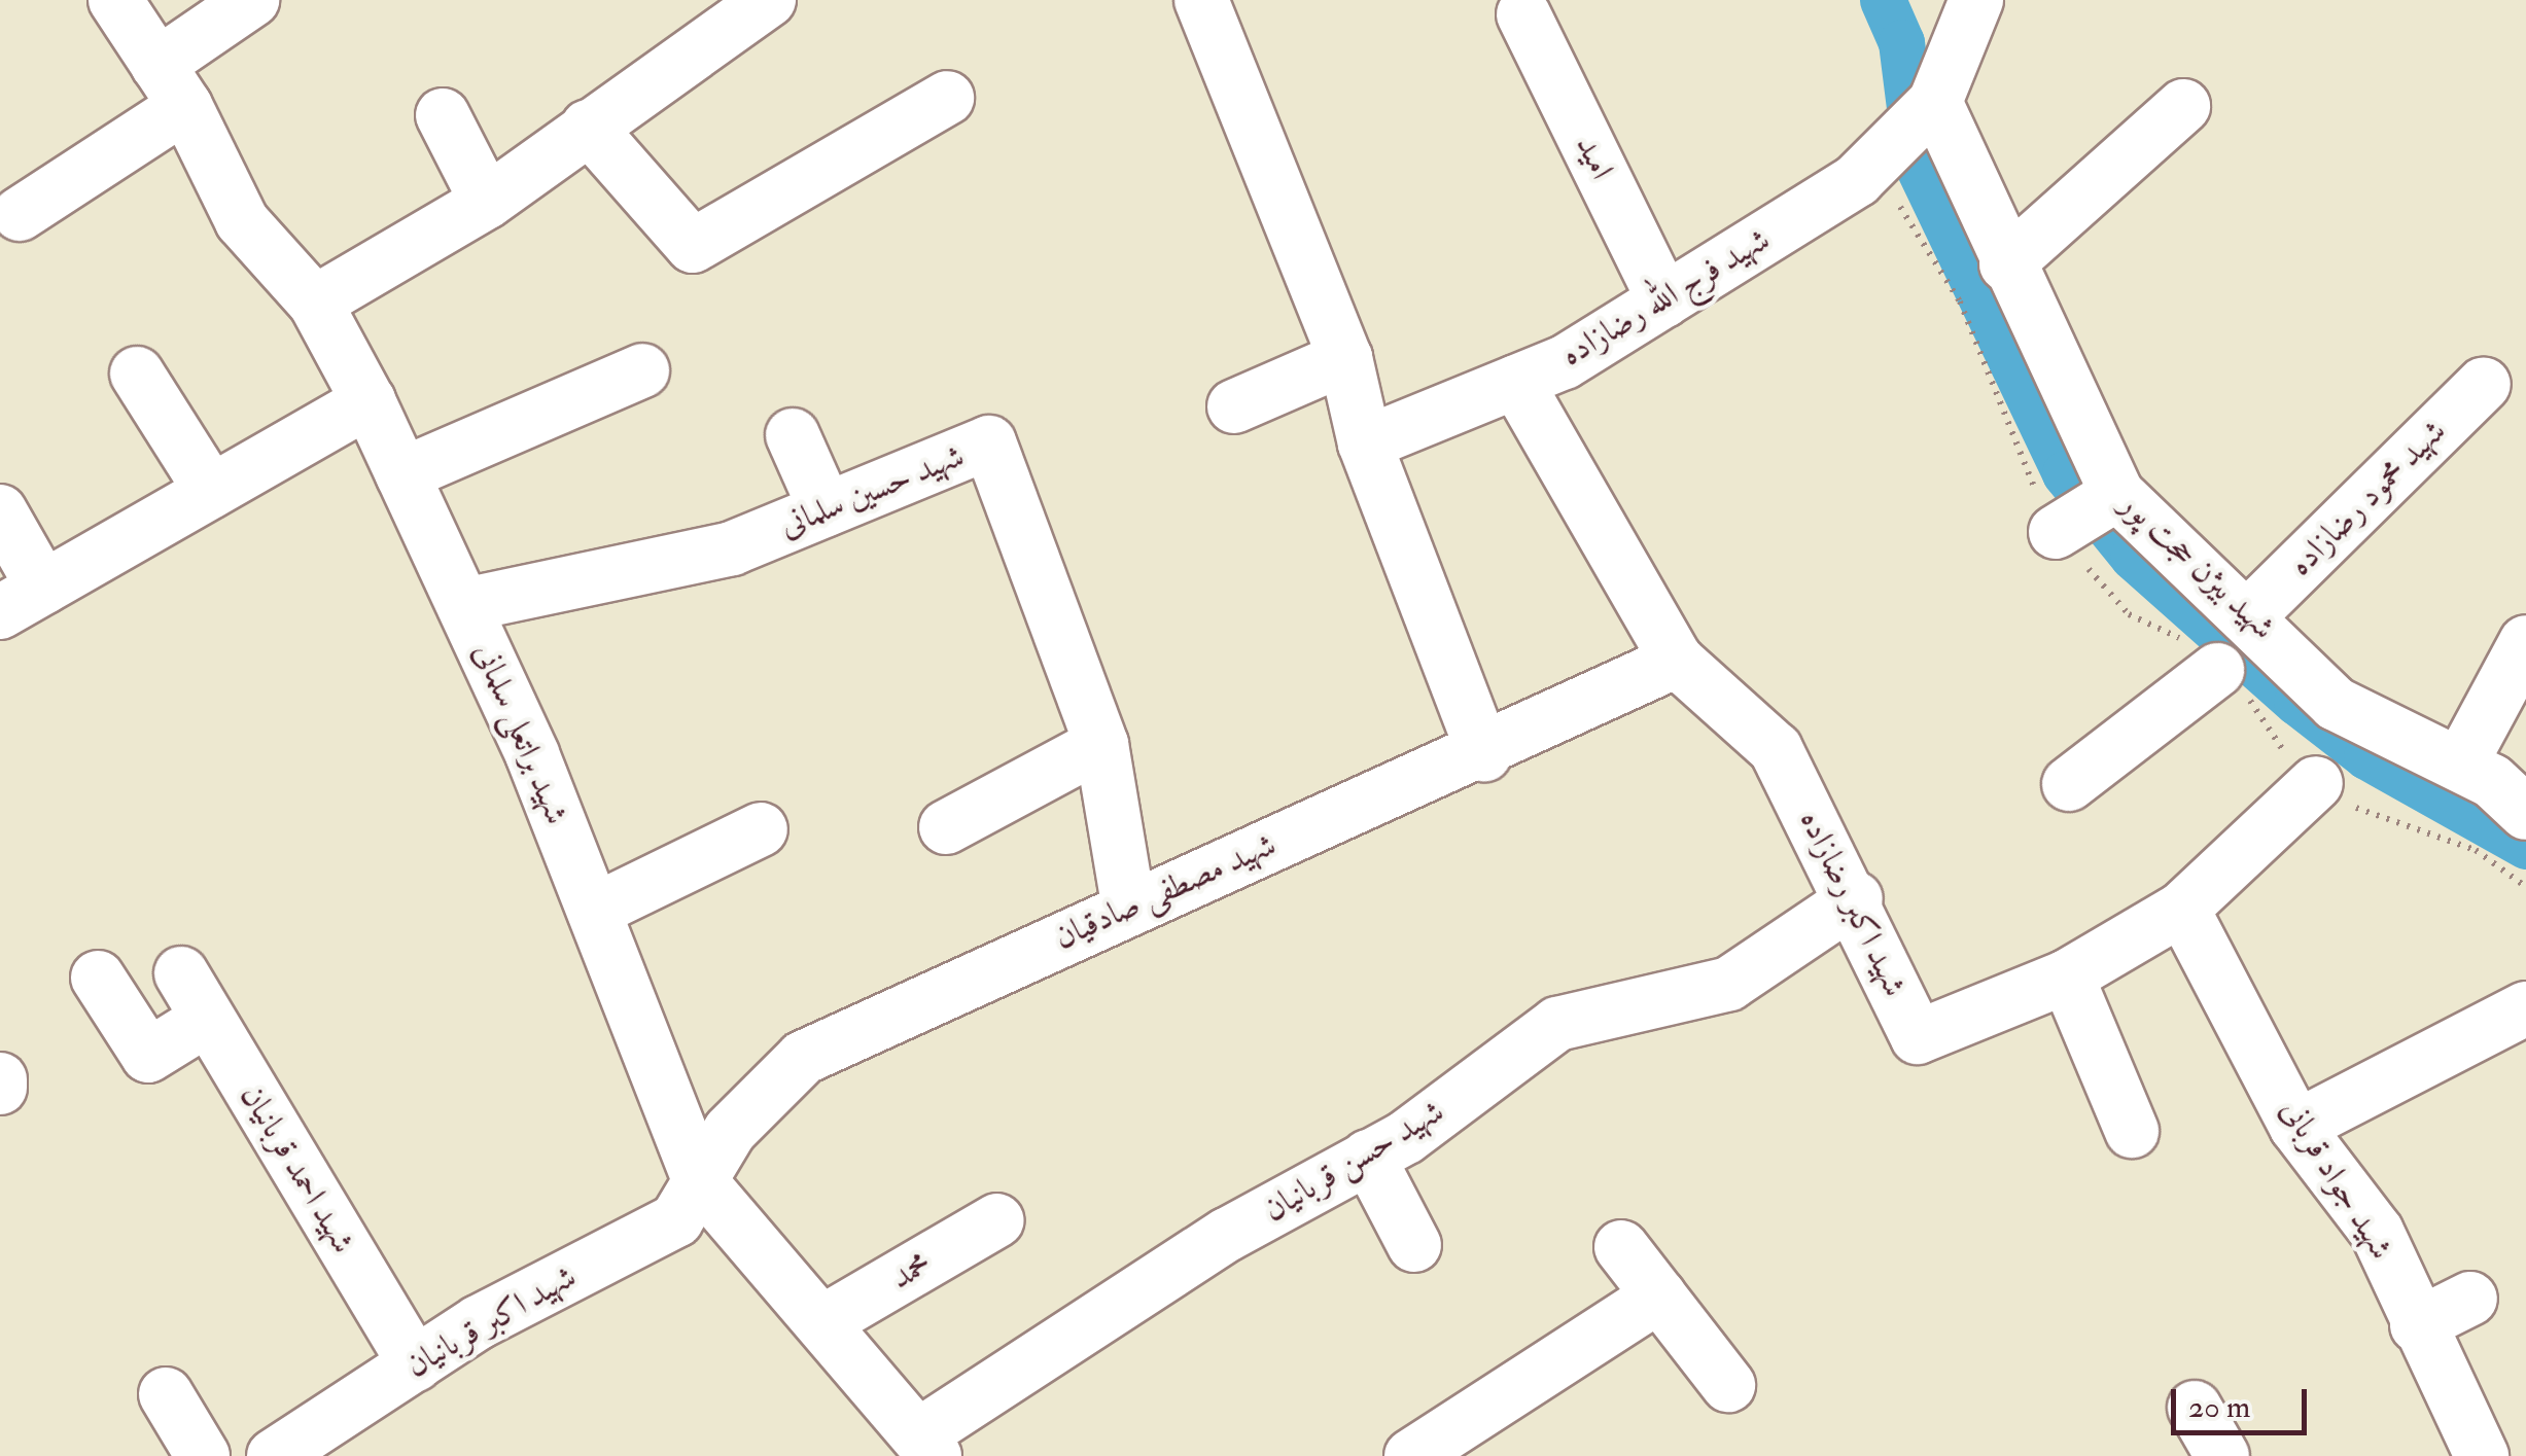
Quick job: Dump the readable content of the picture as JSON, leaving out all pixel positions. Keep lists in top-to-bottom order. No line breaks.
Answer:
{"streets":{"street":["امید","شهید فرج الله رضازاده","شهید حسین سلمانی","شهید محمود رضازاده","شهید بیژن حجت پور","شهید براتعلی سلمانی","شهید مصطفی صادقیان","شهید اکبر رضازاده","شهید حسن قربانیان","شهید احمد قربانیان","شهید جواد قربانی","محمد","شهید اکبر قربانیان"]},"crossings":[["امید","شهید فرج الله رضازاده"],["شهید فرج الله رضازاده","شهید بیژن حجت پور"],["شهید فرج الله رضازاده","شهید اکبر رضازاده"],["شهید حسین سلمانی","شهید براتعلی سلمانی"],["شهید حسین سلمانی","شهید مصطفی صادقیان"],["شهید محمود رضازاده","شهید بیژن حجت پور"],["شهید براتعلی سلمانی","شهید مصطفی صادقیان"],["شهید براتعلی سلمانی","شهید حسن قربانیان"],["شهید براتعلی سلمانی","محمد"],["شهید براتعلی سلمانی","شهید اکبر قربانیان"],["شهید مصطفی صادقیان","شهید اکبر رضازاده"],["شهید مصطفی صادقیان","شهید اکبر قربانیان"],["شهید اکبر رضازاده","شهید حسن قربانیان"],["شهید اکبر رضازاده","شهید جواد قربانی"],["شهید احمد قربانیان","شهید اکبر قربانیان"]],"scale_bar":"20 m"}
